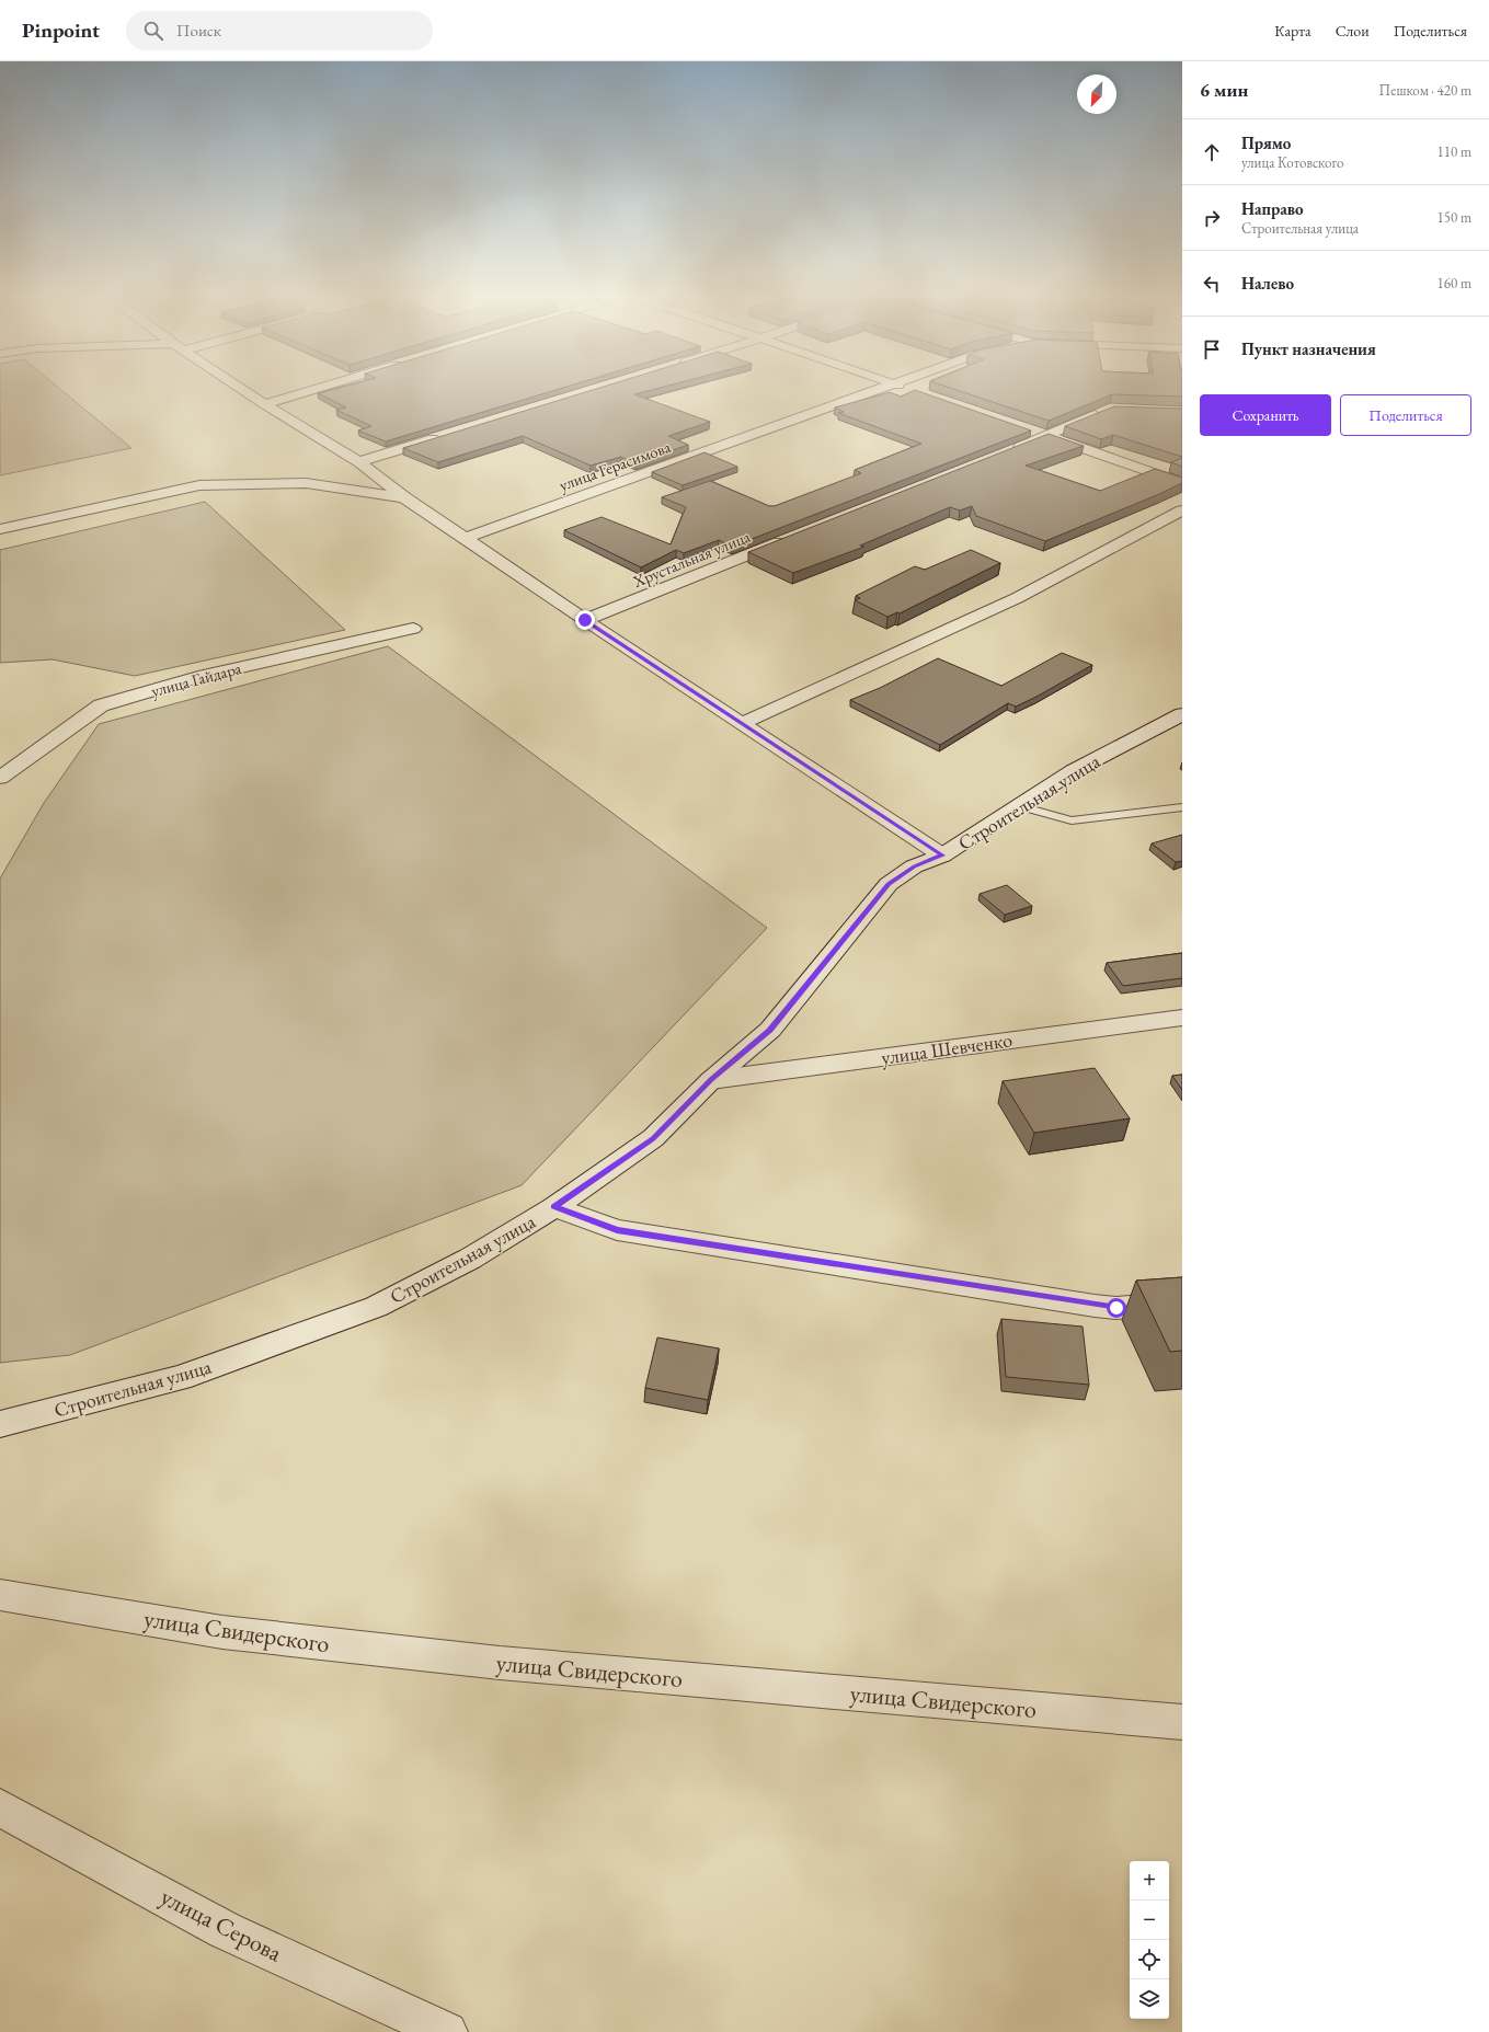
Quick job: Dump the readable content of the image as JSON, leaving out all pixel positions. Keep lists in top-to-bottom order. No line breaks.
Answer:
{"streets":{"street":["улица Герасимова","Хрустальная улица","улица Гайдара","Строительная улица","улица Шевченко","улица Свидерского","улица Серова"]},"crossings":[["Строительная улица","улица Шевченко"]],"north":"bottom left","page":{"header":"Pinpoint","search":"Поиск","nav":["Карта","Слои","Поделиться"],"heading":["6 мин","Пешком · 420 m"],"list":[["Прямо","улица Котовского","110 m"],["Направо","Строительная улица","150 m"],["Налево","160 m"],"Пункт назначения"],"buttons":["Сохранить","Поделиться"],"map_buttons":["+","−"]}}
